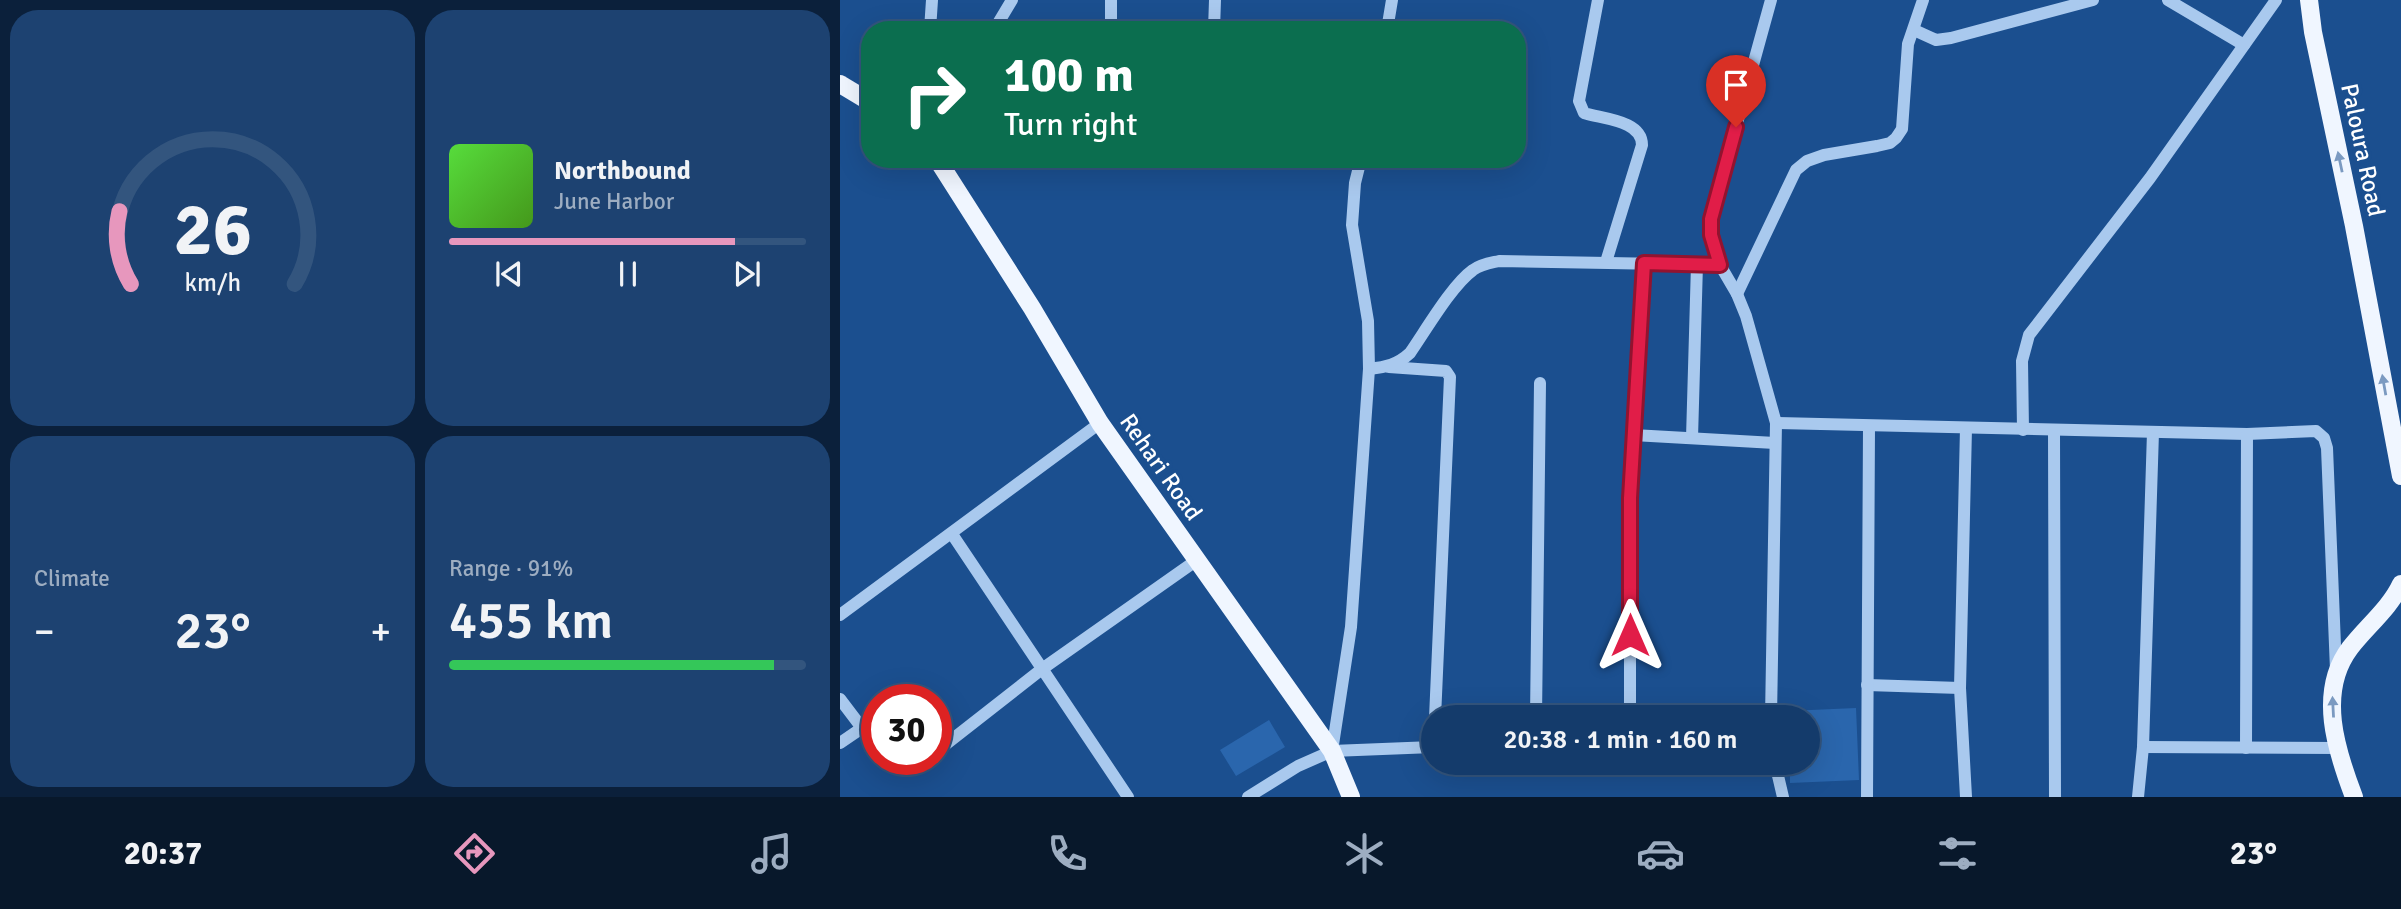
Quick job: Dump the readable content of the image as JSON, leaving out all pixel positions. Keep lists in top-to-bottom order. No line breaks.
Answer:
{"streets":{"main road":["Paloura Road","Rehari Road"]},"one_way":["Paloura Road"],"page":{"turn":["100 m","Turn right"],"song":["Northbound","June Harbor"],"tile":["Climate",["Range · 91%","455 km"]],"heat":["−","23°","+"],"limit":"30","trip":"20:38 · 1 min · 160 m","tabs":["20:37","23°"],"gauge":["26","km/h"]}}
